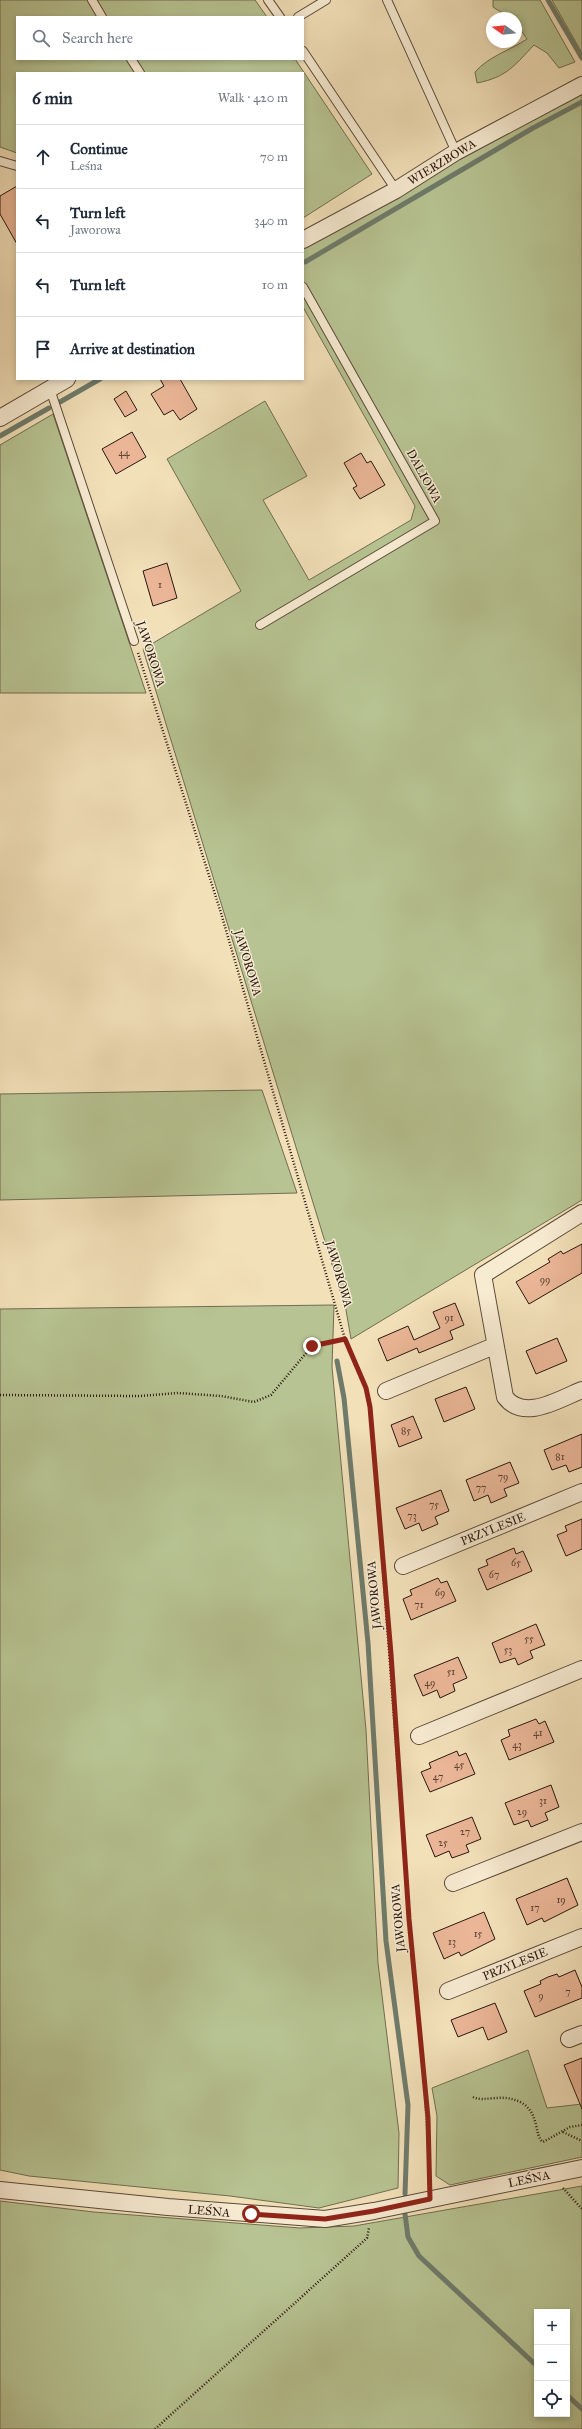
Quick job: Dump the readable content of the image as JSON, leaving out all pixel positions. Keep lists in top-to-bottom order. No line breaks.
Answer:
{"streets":{"street":["WIERZBOWA","PRZYLESIE","LEŚNA"],"lane":["DALIOWA","JAWOROWA"]},"crossings":[["JAWOROWA","LEŚNA"]],"house_numbers":["44","1","99","91","85","81","79","77","75","73","65","67","69","71","55","53","51","49","41","43","45","47","31","29","27","25","19","17","15","13","7","9"],"north":"left","page":{"search":"Search here","heading":["6 min","Walk · 420 m"],"list":[["Continue","Leśna","70 m"],["Turn left","Jaworowa","340 m"],["Turn left","10 m"],"Arrive at destination"],"map_buttons":["+","−"]}}
